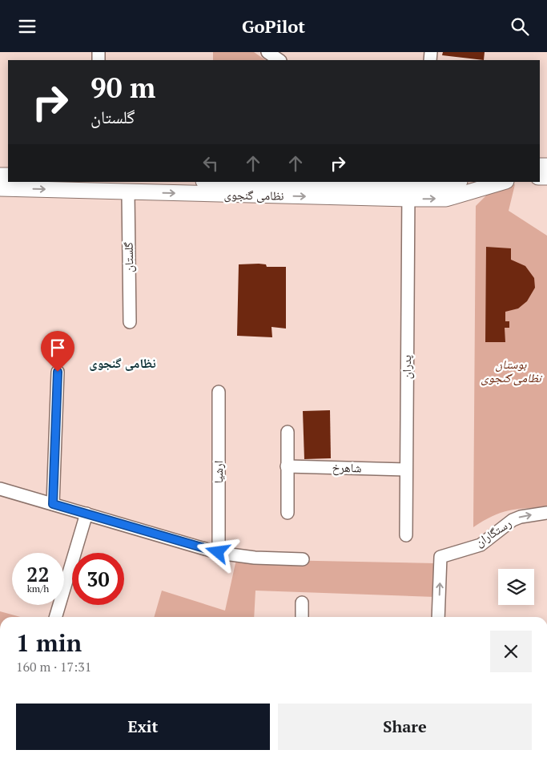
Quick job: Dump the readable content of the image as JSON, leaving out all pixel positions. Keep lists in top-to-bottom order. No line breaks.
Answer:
{"streets":{"street":["نظامی گنجوی","گلستان","پدران","شاهرخ","ارشیا","رستگاران"]},"crossings":[["نظامی گنجوی","گلستان"],["نظامی گنجوی","پدران"],["پدران","شاهرخ"]],"one_way":["رستگاران"],"districts":["نظامی گنجوی"],"parks":["بوستان نظامی گنجوی"],"page":{"header":"GoPilot","turn":["90 m","گلستان"],"speed":"22 km/h","limit":"30","heading":["1 min","160 m · 17:31"],"buttons":["Exit","Share"]}}
